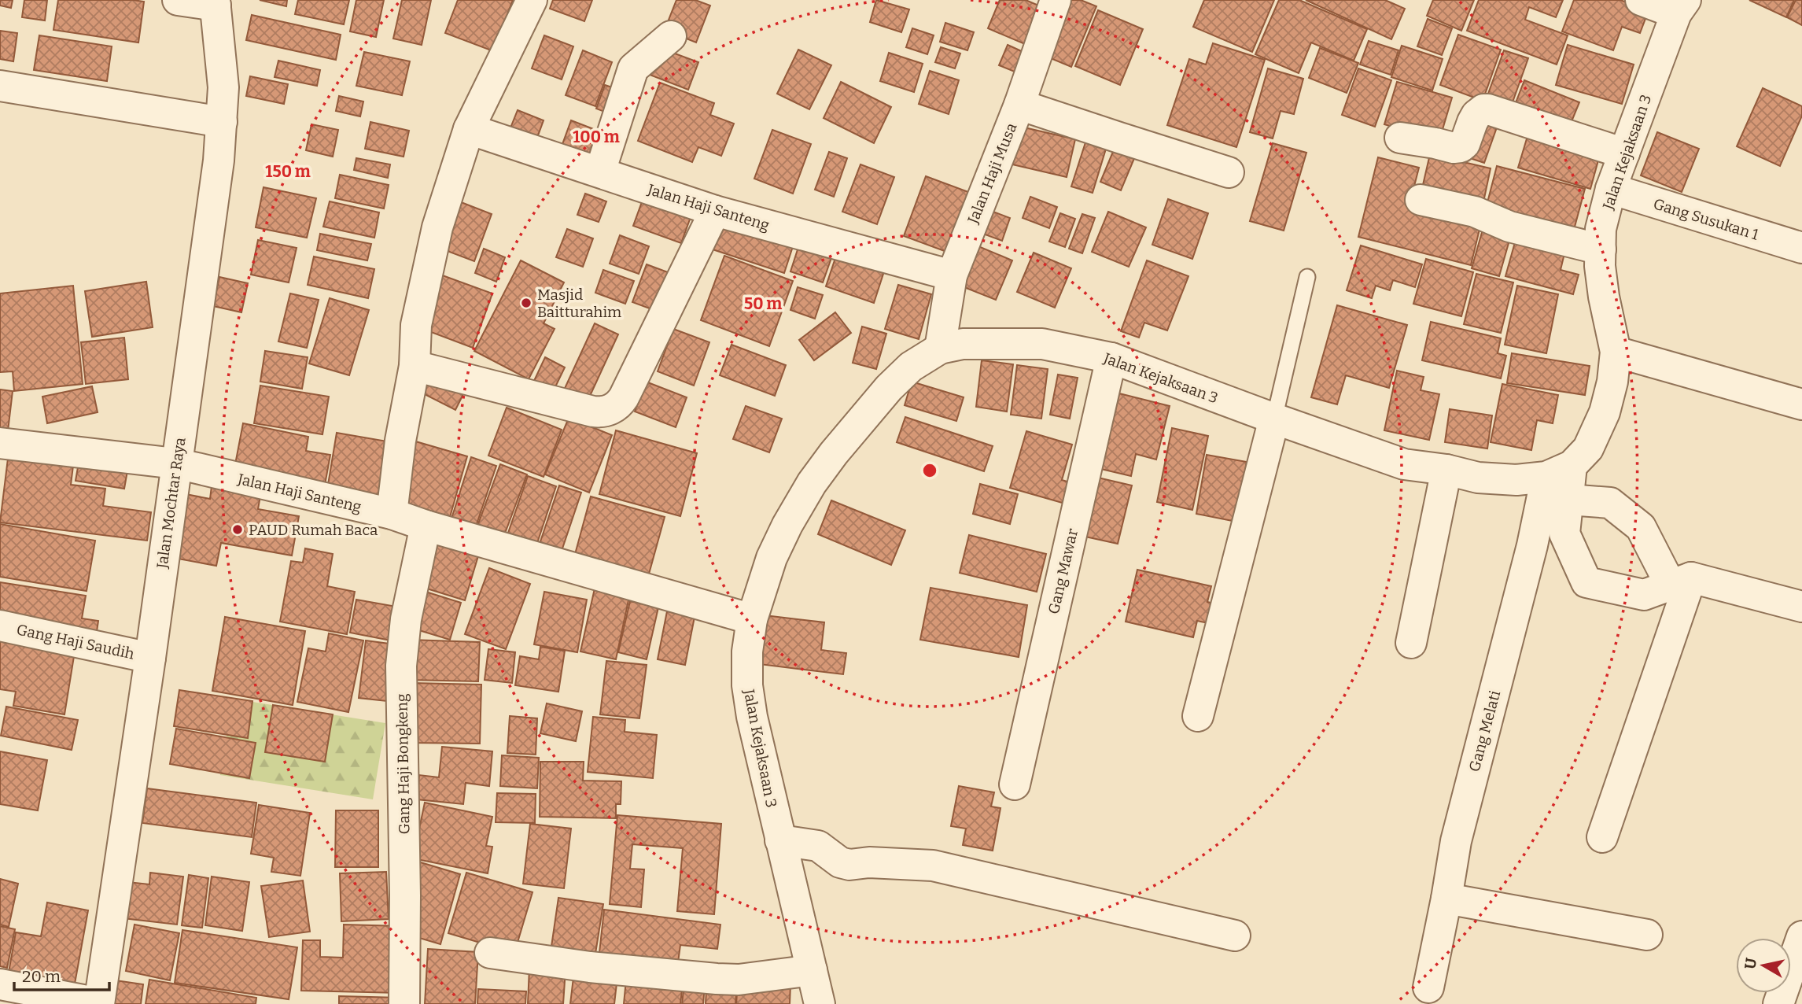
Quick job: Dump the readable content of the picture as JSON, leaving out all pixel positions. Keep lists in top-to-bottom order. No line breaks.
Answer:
{"streets":{"street":["Jalan Kejaksaan 3","Jalan Haji Musa","Jalan Haji Santeng","Gang Susukan 1","Jalan Mochtar Raya","Gang Mawar","Gang Haji Saudih","Gang Melati","Gang Haji Bongkeng"]},"crossings":[["Jalan Kejaksaan 3","Jalan Haji Musa"],["Jalan Kejaksaan 3","Jalan Haji Santeng"],["Jalan Kejaksaan 3","Gang Susukan 1"],["Jalan Kejaksaan 3","Gang Mawar"],["Jalan Kejaksaan 3","Gang Melati"],["Jalan Haji Musa","Jalan Haji Santeng"],["Jalan Haji Santeng","Jalan Mochtar Raya"],["Jalan Haji Santeng","Gang Haji Bongkeng"],["Jalan Mochtar Raya","Gang Haji Saudih"]],"places":["Masjid Baitturahim","PAUD Rumah Baca"],"scale_bar":"20 m","north":"left","rings":["100 m","150 m","50 m"]}
